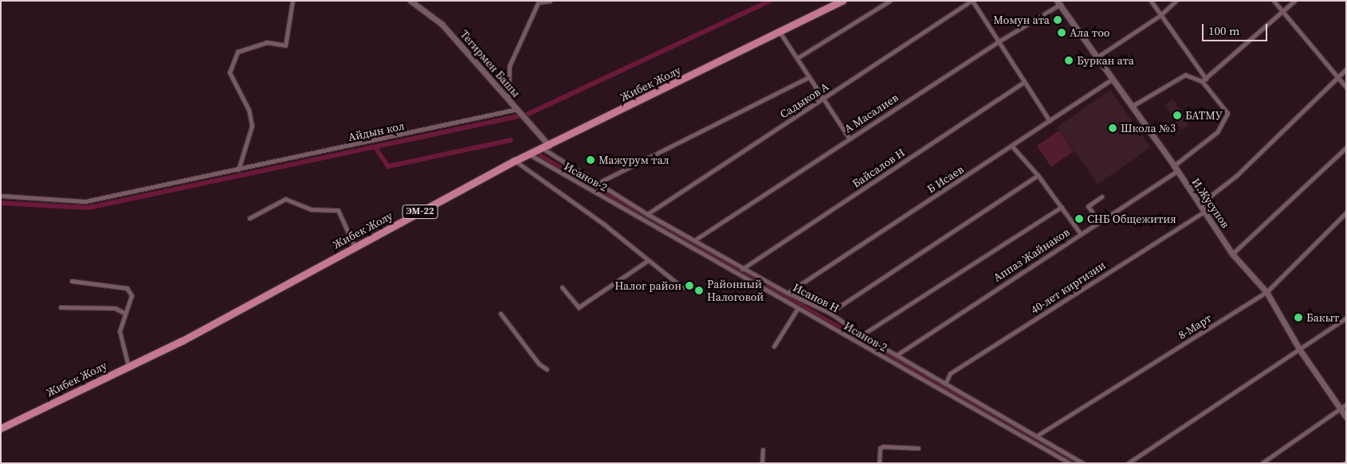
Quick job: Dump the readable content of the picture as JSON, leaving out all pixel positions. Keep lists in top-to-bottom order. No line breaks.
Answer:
{"streets":{"main road":["Жибек Жолу","ЭМ-22"],"street":["Тегирмен Башы","Садыков А","А Масалиев","Айдын кол","Байсалов Н","Исанов-2","Б Исаев","И.Жусупов","Аппаз Жайнаков","40-лет киргизии","Исанов Н","8-Март"]},"crossings":[["Тегирмен Башы","Жибек Жолу"],["Тегирмен Башы","Айдын кол"],["Жибек Жолу","Исанов-2"],["Жибек Жолу","Исанов Н"],["Садыков А","Исанов Н"],["А Масалиев","И.Жусупов"],["А Масалиев","Исанов Н"],["Байсалов Н","Исанов Н"],["Б Исаев","И.Жусупов"],["Б Исаев","Исанов Н"],["И.Жусупов","Аппаз Жайнаков"],["И.Жусупов","40-лет киргизии"],["И.Жусупов","8-Март"],["Аппаз Жайнаков","Исанов Н"],["40-лет киргизии","Исанов Н"],["Исанов Н","8-Март"]],"places":["Момун ата","Ала тоо","Буркан ата","БАТМУ","Школа №3","Мажурум тал","СНБ Общежития","Налог район","Районный Налоговой","Бакыт"],"scale_bar":"100 m"}
